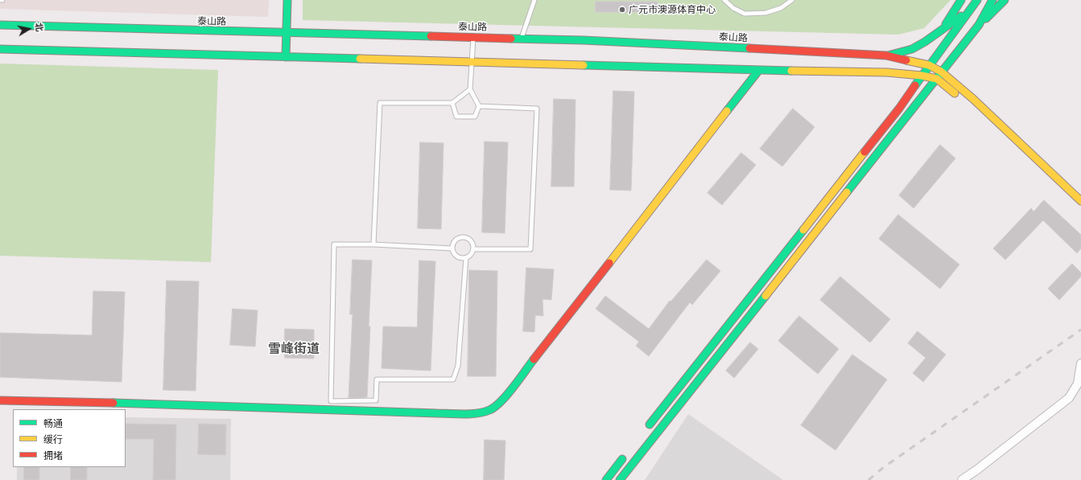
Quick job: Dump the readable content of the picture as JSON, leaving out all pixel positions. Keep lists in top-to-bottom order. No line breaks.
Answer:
{"streets":{"main road":["泰山路"]},"districts":["雪峰街道"],"places":["广元市澳源体育中心"],"legend":["畅通","缓行","拥堵"],"north":"right"}
